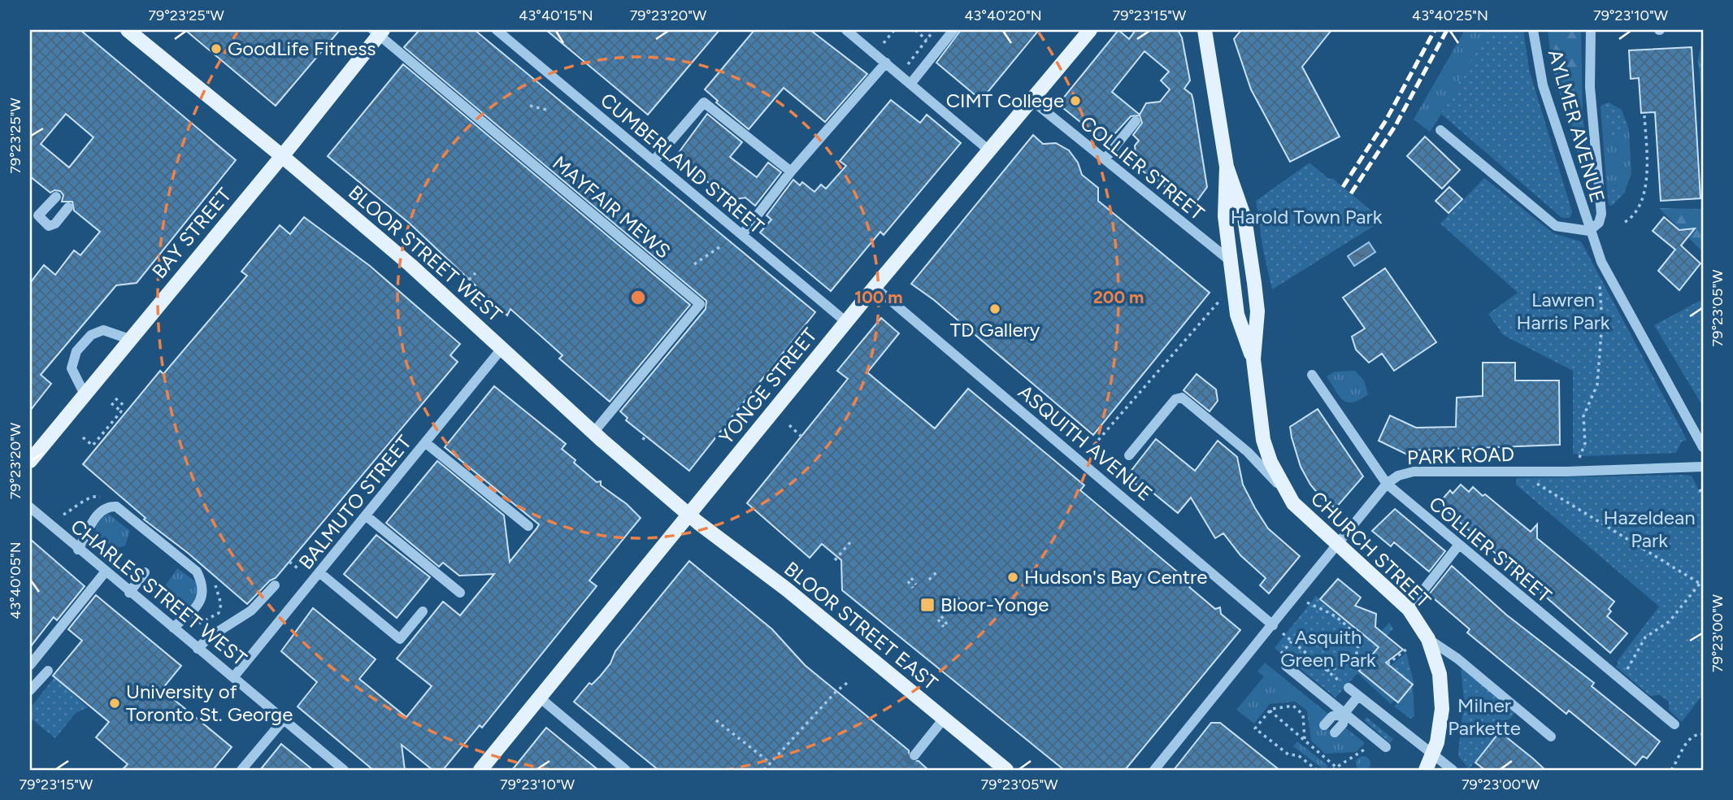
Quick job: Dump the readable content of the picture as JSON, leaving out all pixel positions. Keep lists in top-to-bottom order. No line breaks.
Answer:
{"streets":{"main road":["BAY STREET","BLOOR STREET WEST","YONGE STREET","CHURCH STREET","BLOOR STREET EAST"],"street":["AYLMER AVENUE","CUMBERLAND STREET","COLLIER STREET","MAYFAIR MEWS","ASQUITH AVENUE","PARK ROAD","BALMUTO STREET","CHARLES STREET WEST"]},"crossings":[["CUMBERLAND STREET","YONGE STREET"],["COLLIER STREET","YONGE STREET"],["COLLIER STREET","PARK ROAD"],["COLLIER STREET","CHURCH STREET"],["MAYFAIR MEWS","BAY STREET"],["MAYFAIR MEWS","BLOOR STREET WEST"],["BAY STREET","BLOOR STREET WEST"],["BLOOR STREET WEST","YONGE STREET"],["BLOOR STREET WEST","BALMUTO STREET"],["BLOOR STREET WEST","BLOOR STREET EAST"],["YONGE STREET","ASQUITH AVENUE"],["YONGE STREET","BLOOR STREET EAST"],["ASQUITH AVENUE","PARK ROAD"],["PARK ROAD","CHURCH STREET"],["BALMUTO STREET","CHARLES STREET WEST"]],"parks":["Harold Town Park","Lawren Harris Park","Hazeldean Park","Asquith Green Park","Milner Parkette"],"places":{"other":["GoodLife Fitness","CIMT College","TD Gallery","Hudson's Bay Centre","University of Toronto St. George"],"transit":["Bloor-Yonge"]},"coordinates":["79°23'25\"W","43°40'15\"N","79°23'20\"W","43°40'20\"N","79°23'15\"W","43°40'25\"N","79°23'10\"W","79°23'05\"W","43°40'05\"N","79°23'00\"W"],"rings":["100 m","200 m"]}
